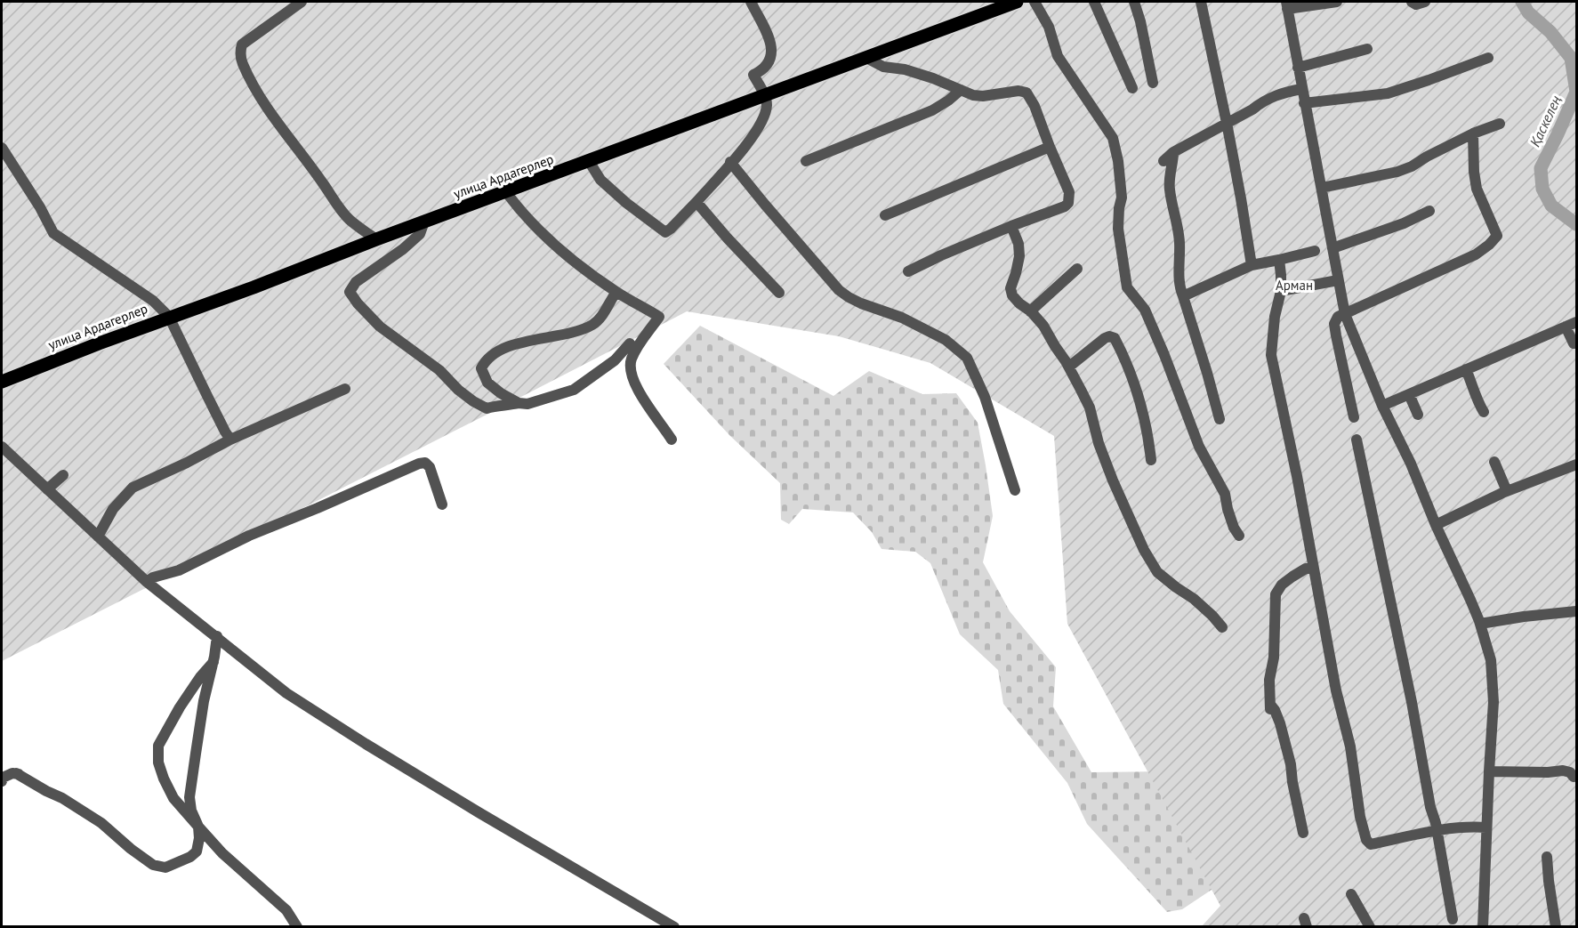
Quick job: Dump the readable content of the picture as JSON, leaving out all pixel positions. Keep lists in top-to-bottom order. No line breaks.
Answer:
{"streets":{"main road":["улица Ардагерлер"]},"water":["Қаскелең"],"parks":["Арман"]}
